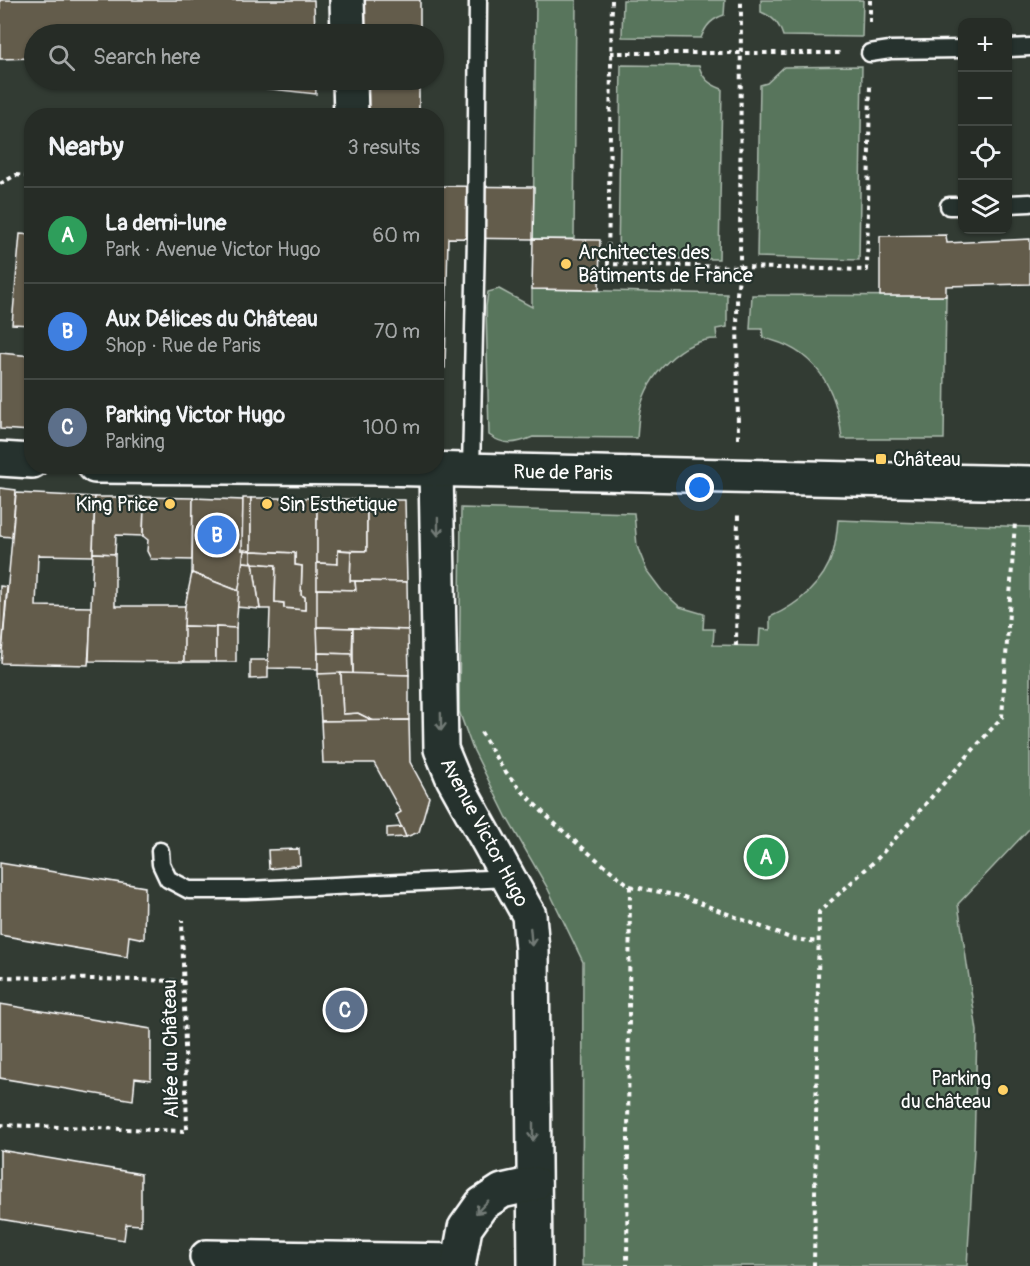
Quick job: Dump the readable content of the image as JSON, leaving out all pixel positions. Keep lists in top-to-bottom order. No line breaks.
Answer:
{"streets":{"street":["Rue de Paris","Avenue Victor Hugo"],"path":["Allée du Château"]},"one_way":["Avenue Victor Hugo"],"places":{"other":["Architectes des Bâtiments de France","King Price","Sin Esthetique","Parking du château"],"transit":["Château"]},"page":{"map_buttons":["+","−"],"search":"Search here","heading":["Nearby","3 results"],"list":[{"mark":"A","name":"La demi-lune","note":"Park · Avenue Victor Hugo","value":"60 m"},{"mark":"B","name":"Aux Délices du Château","note":"Shop · Rue de Paris","value":"70 m"},{"mark":"C","name":"Parking Victor Hugo","note":"Parking","value":"100 m"}],"pins":["B","A","C"]}}
